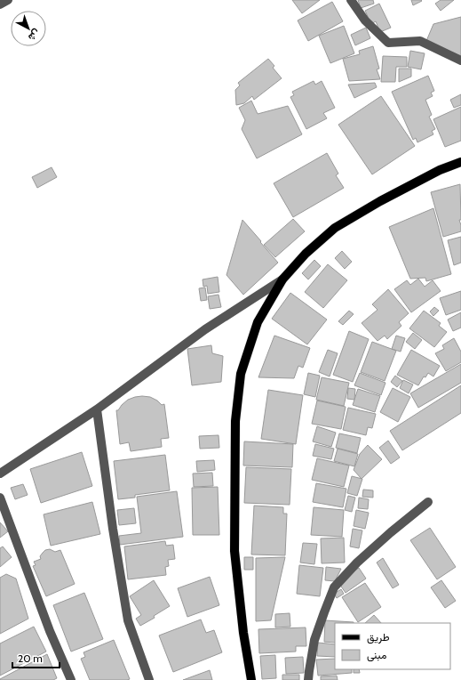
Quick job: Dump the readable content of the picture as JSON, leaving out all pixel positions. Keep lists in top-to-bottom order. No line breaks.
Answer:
{"legend":["طريق","مبنى"],"scale_bar":"20 m","north":"bottom right"}
